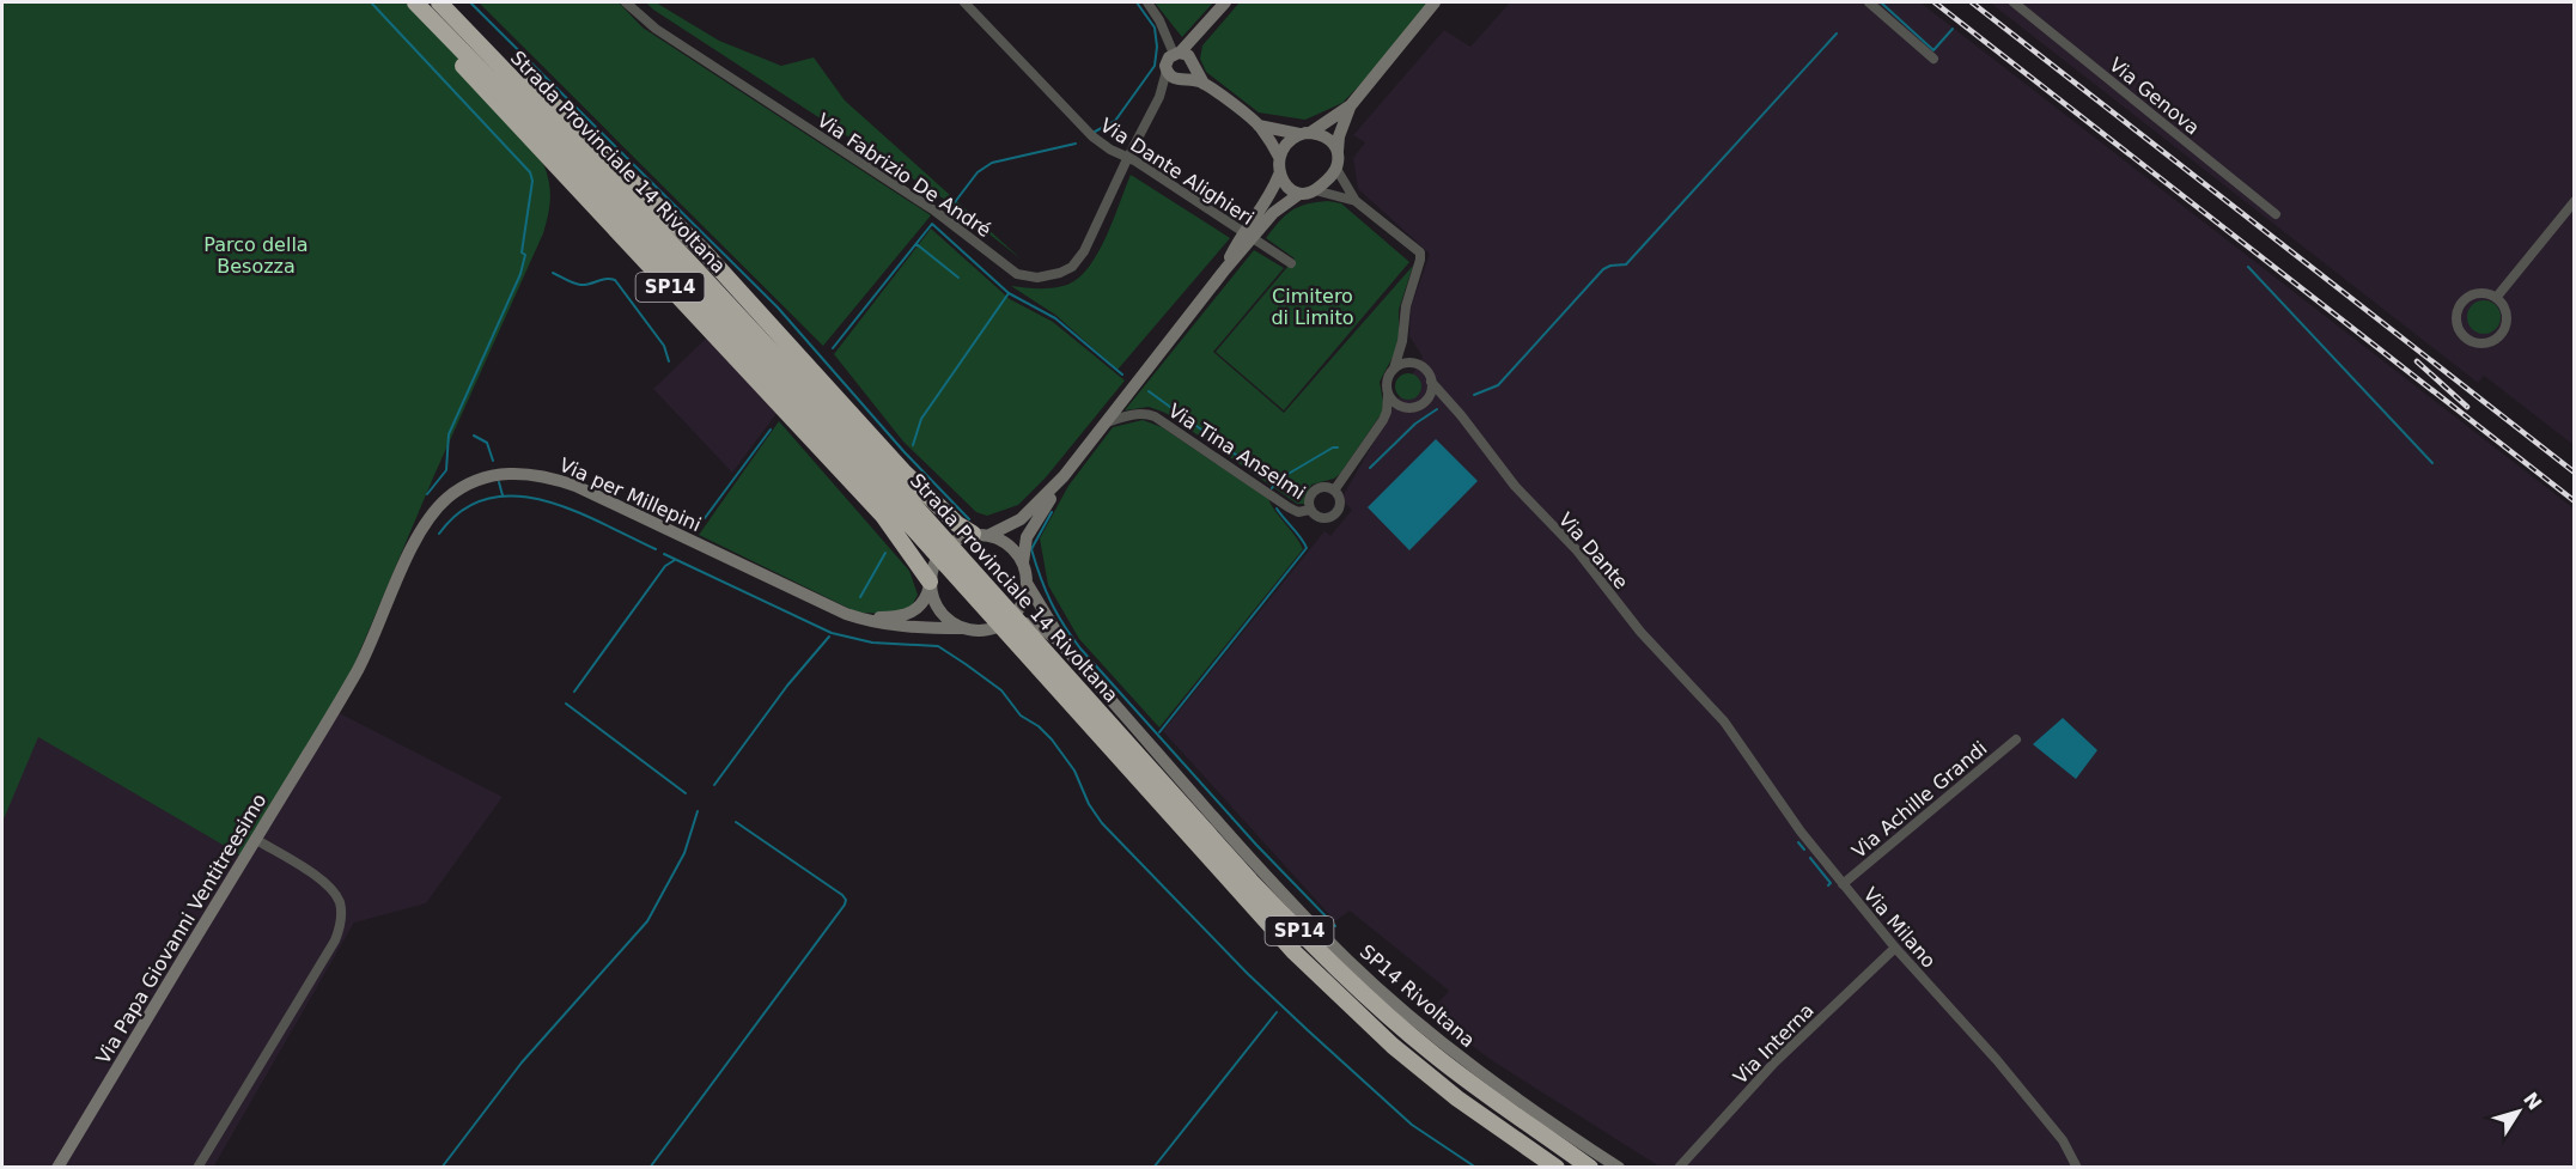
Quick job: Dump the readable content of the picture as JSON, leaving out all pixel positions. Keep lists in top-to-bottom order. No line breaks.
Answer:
{"streets":{"highway":["Strada Provinciale 14 Rivoltana","SP14"],"street":["Via Genova","Via Dante Alighieri","Via Fabrizio De André","Via Tina Anselmi","Via per Millepini","Via Dante","Via Achille Grandi","Via Milano","Via Papa Giovanni Ventitreesimo","SP14 Rivoltana","Via Interna"]},"crossings":[["Via Dante Alighieri","Via Fabrizio De André"],["SP14","Via per Millepini"],["SP14","SP14 Rivoltana"],["Via per Millepini","Via Papa Giovanni Ventitreesimo"],["Via per Millepini","SP14 Rivoltana"],["Via Dante","Via Milano"],["Via Achille Grandi","Via Milano"],["Via Milano","Via Interna"]],"parks":["Parco della Besozza","Cimitero di Limito"],"north":"top right"}
